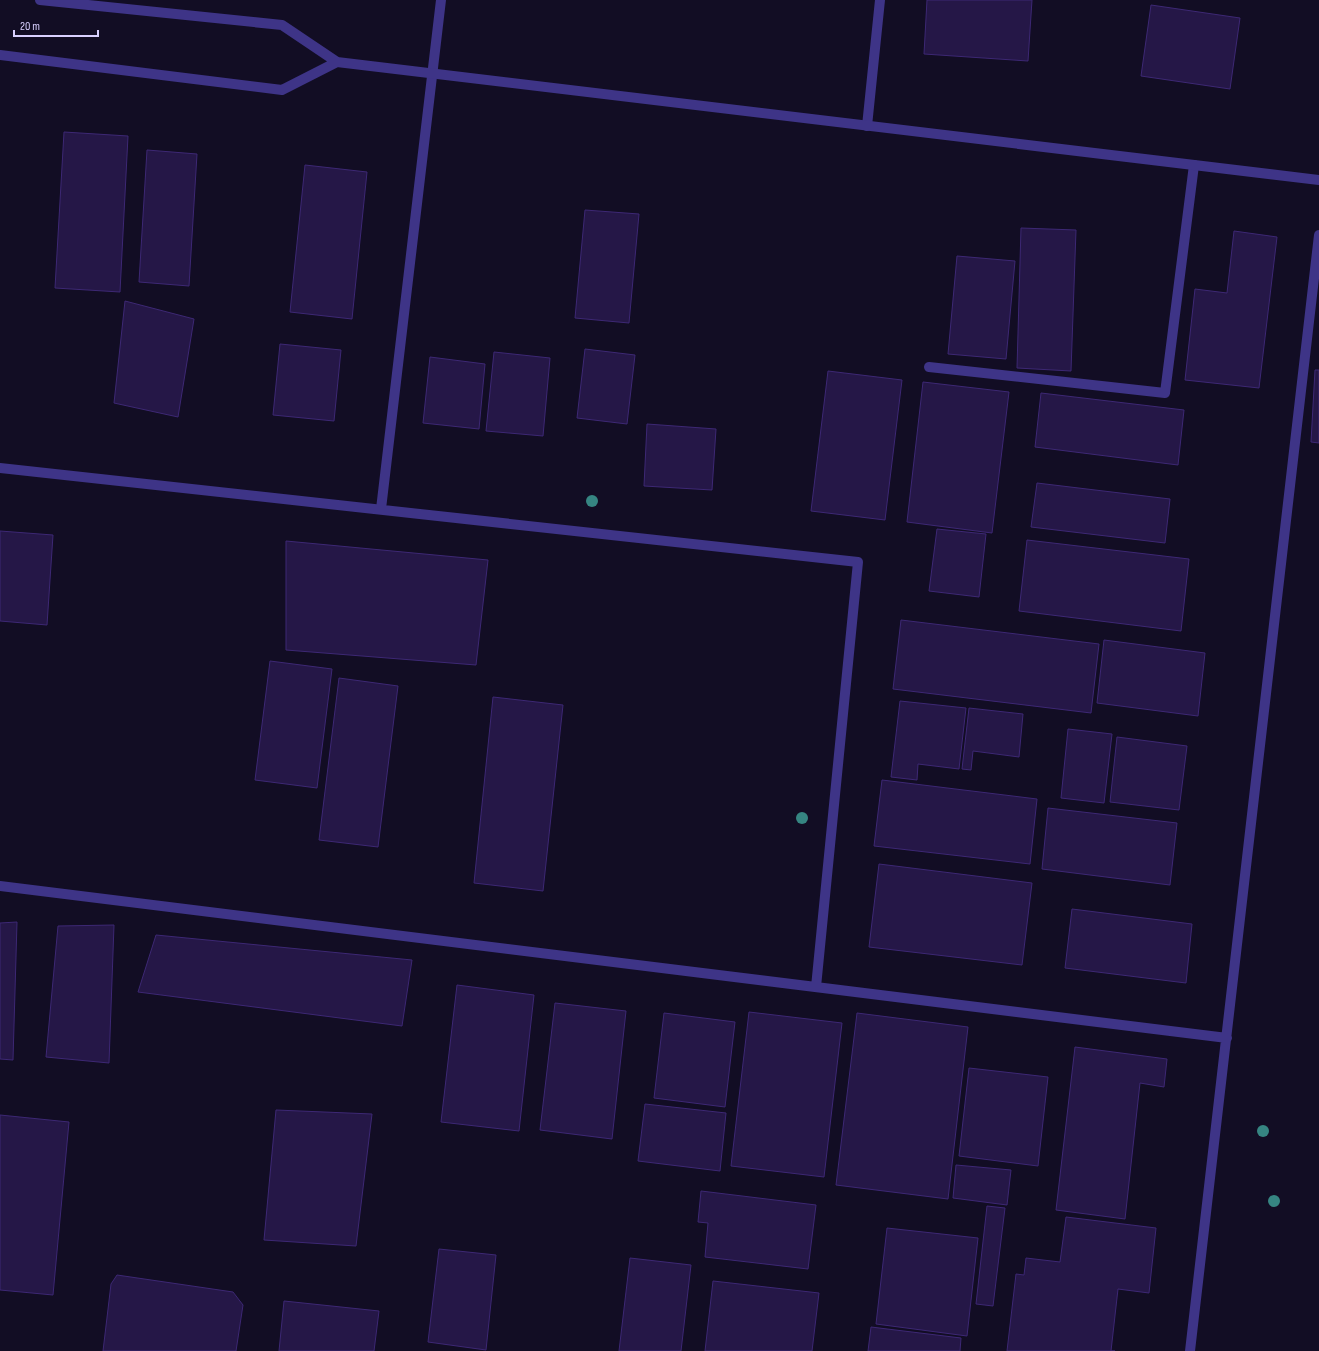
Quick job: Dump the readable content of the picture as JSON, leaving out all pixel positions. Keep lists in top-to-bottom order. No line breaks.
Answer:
{"scale_bar":"20 m"}
